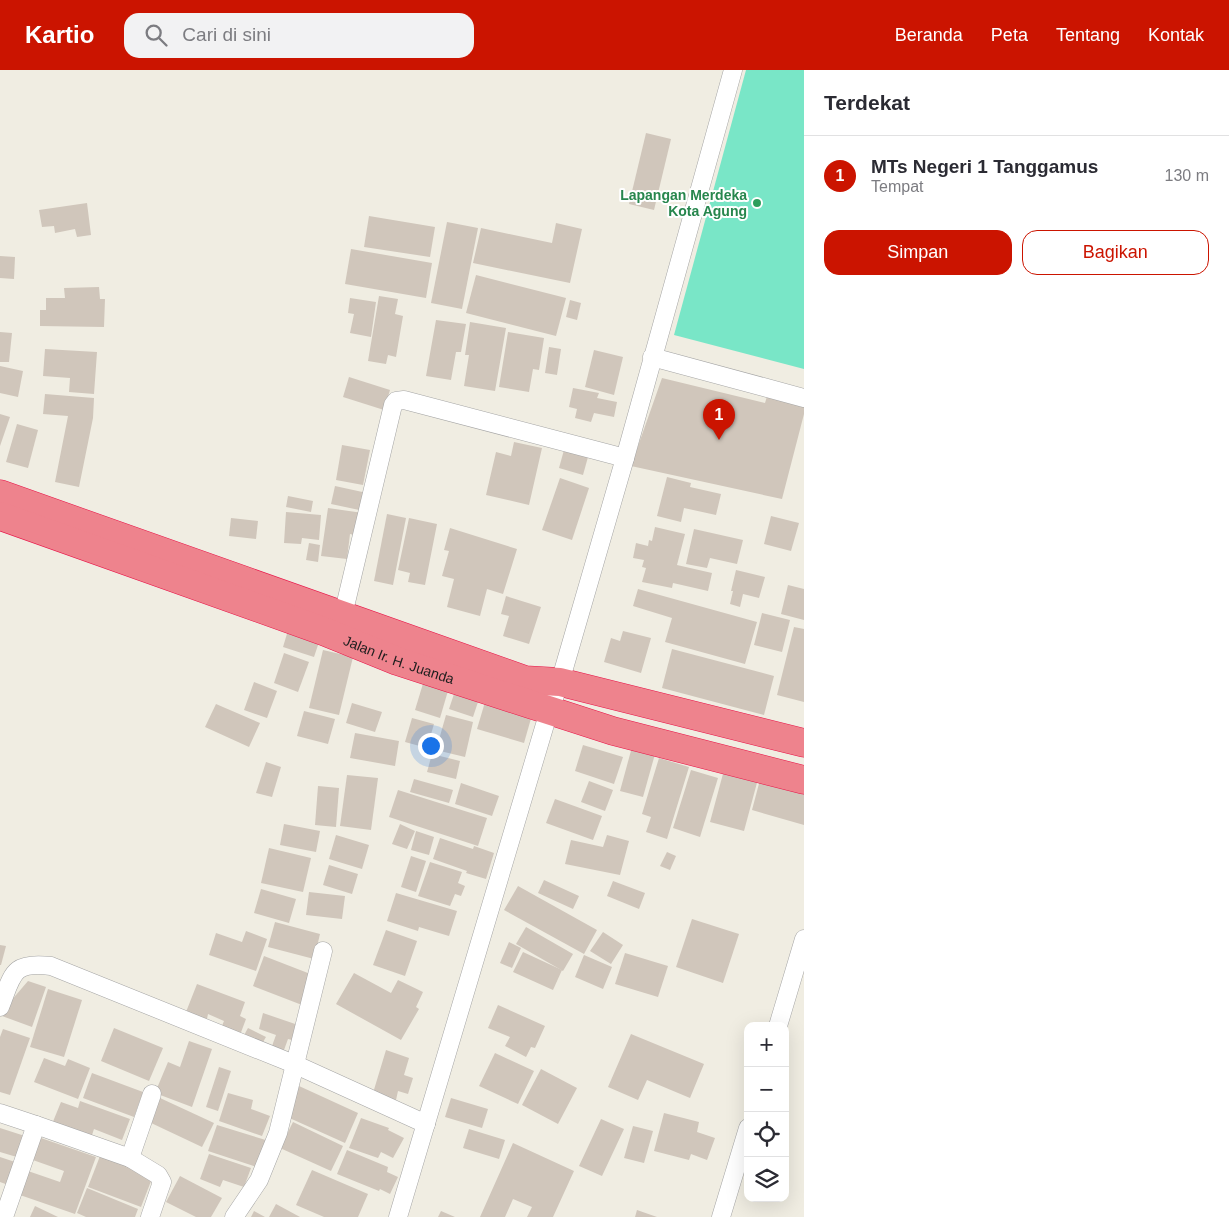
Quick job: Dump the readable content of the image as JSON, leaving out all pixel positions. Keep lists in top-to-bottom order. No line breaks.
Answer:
{"streets":{"highway":["Jalan Ir. H. Juanda"]},"places":["Lapangan Merdeka Kota Agung"],"page":{"header":"Kartio","search":"Cari di sini","nav":["Beranda","Peta","Tentang","Kontak"],"heading":"Terdekat","list":[{"mark":"1","name":"MTs Negeri 1 Tanggamus","note":"Tempat","value":"130 m"}],"buttons":["Simpan","Bagikan"],"pins":"1","map_buttons":["+","−"]}}
